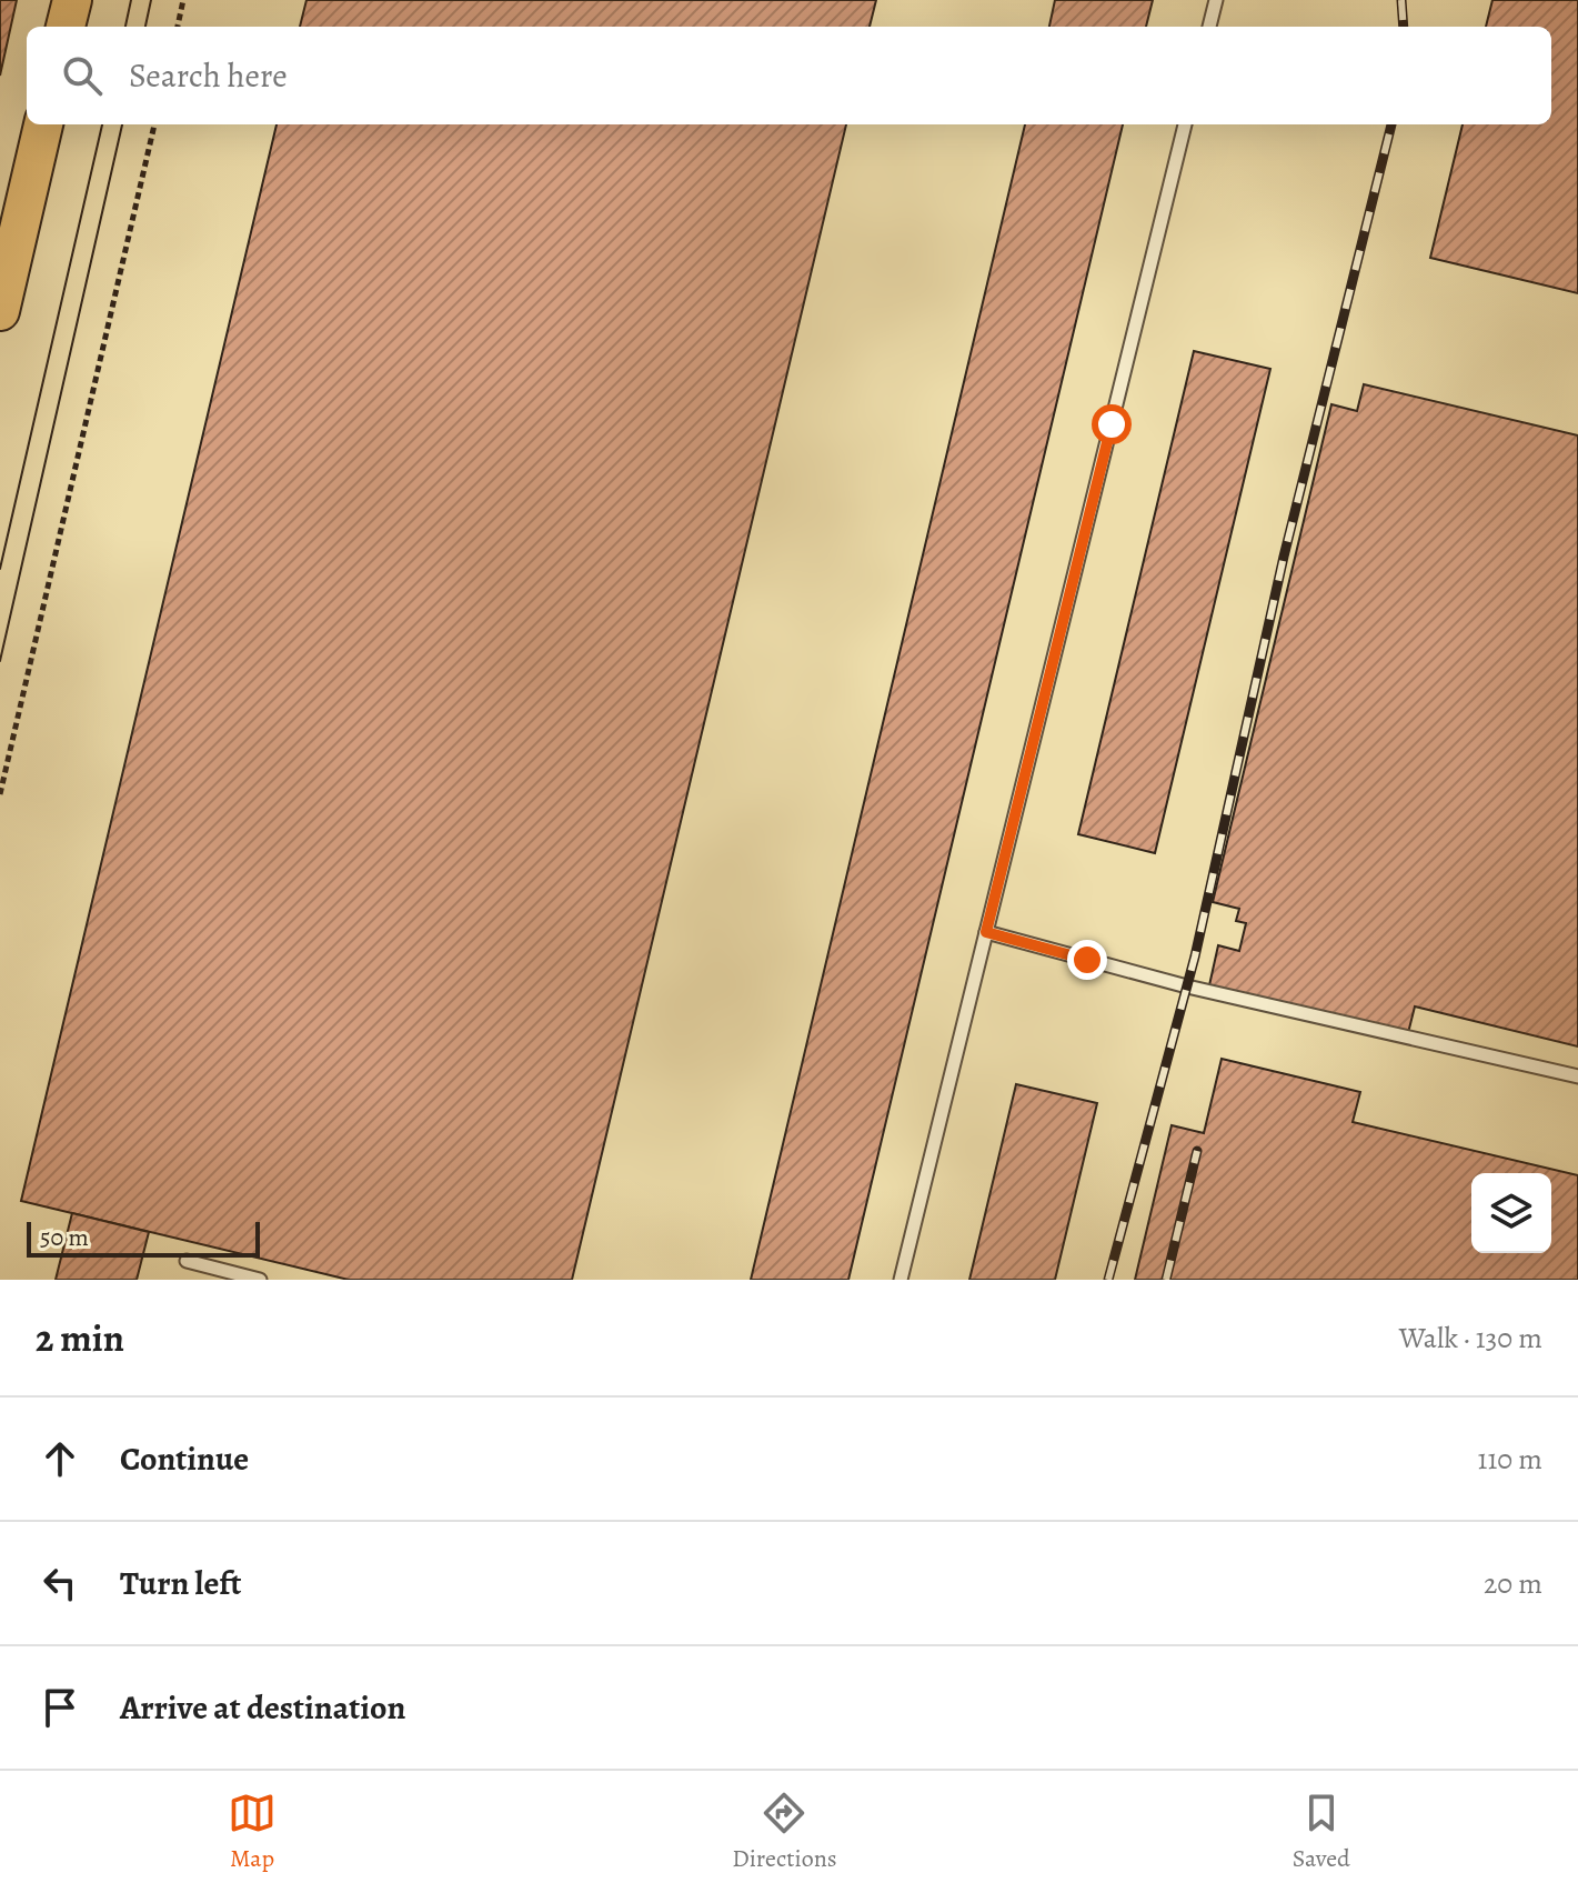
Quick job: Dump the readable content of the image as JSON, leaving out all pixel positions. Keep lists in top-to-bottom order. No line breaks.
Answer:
{"scale_bar":"50 m","page":{"search":"Search here","scale":"50 m","heading":["2 min","Walk · 130 m"],"list":[["Continue","110 m"],["Turn left","20 m"],"Arrive at destination"],"nav":["Map","Directions","Saved"]}}
